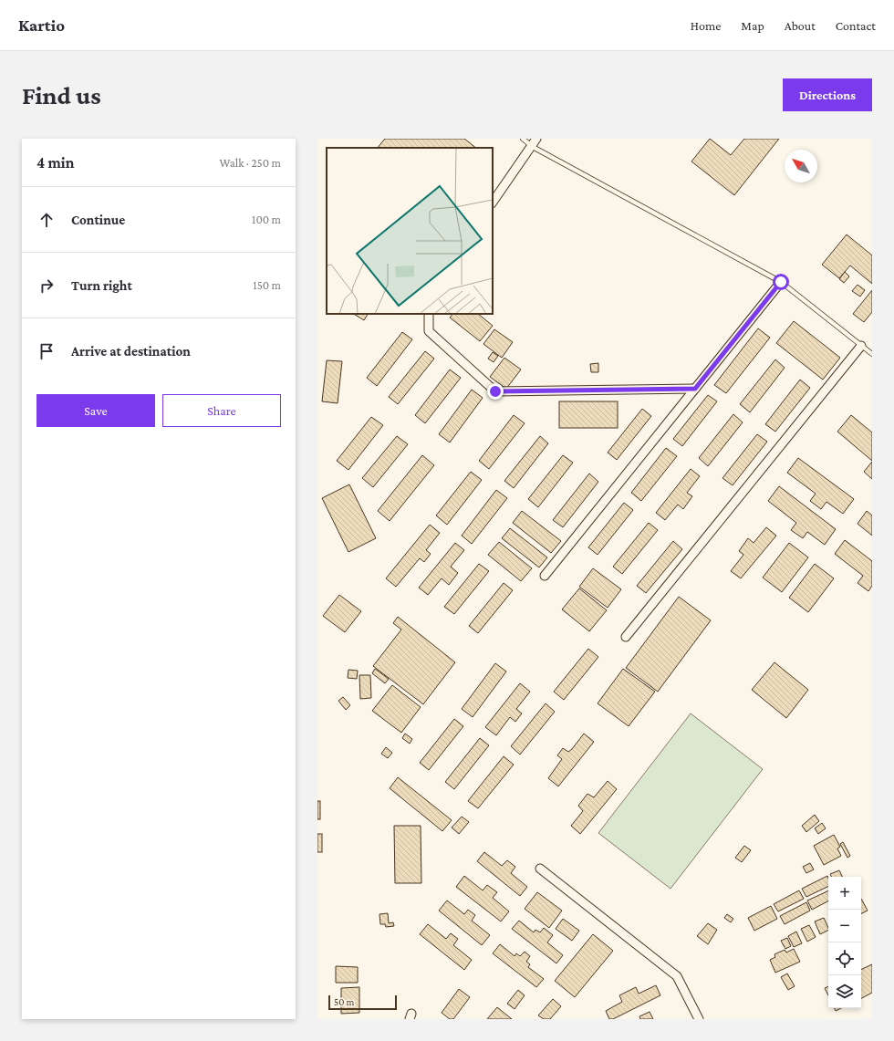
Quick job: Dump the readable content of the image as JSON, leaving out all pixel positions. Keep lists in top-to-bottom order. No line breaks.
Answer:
{"scale_bar":"50 m","north":"top left","page":{"header":"Kartio","nav":["Home","Map","About","Contact"],"buttons":["Directions",["Save","Share"]],"title":"Find us","heading":["4 min","Walk · 250 m"],"list":[["Continue","100 m"],["Turn right","150 m"],"Arrive at destination"],"map_buttons":["+","−"],"scale":"50 m"}}
